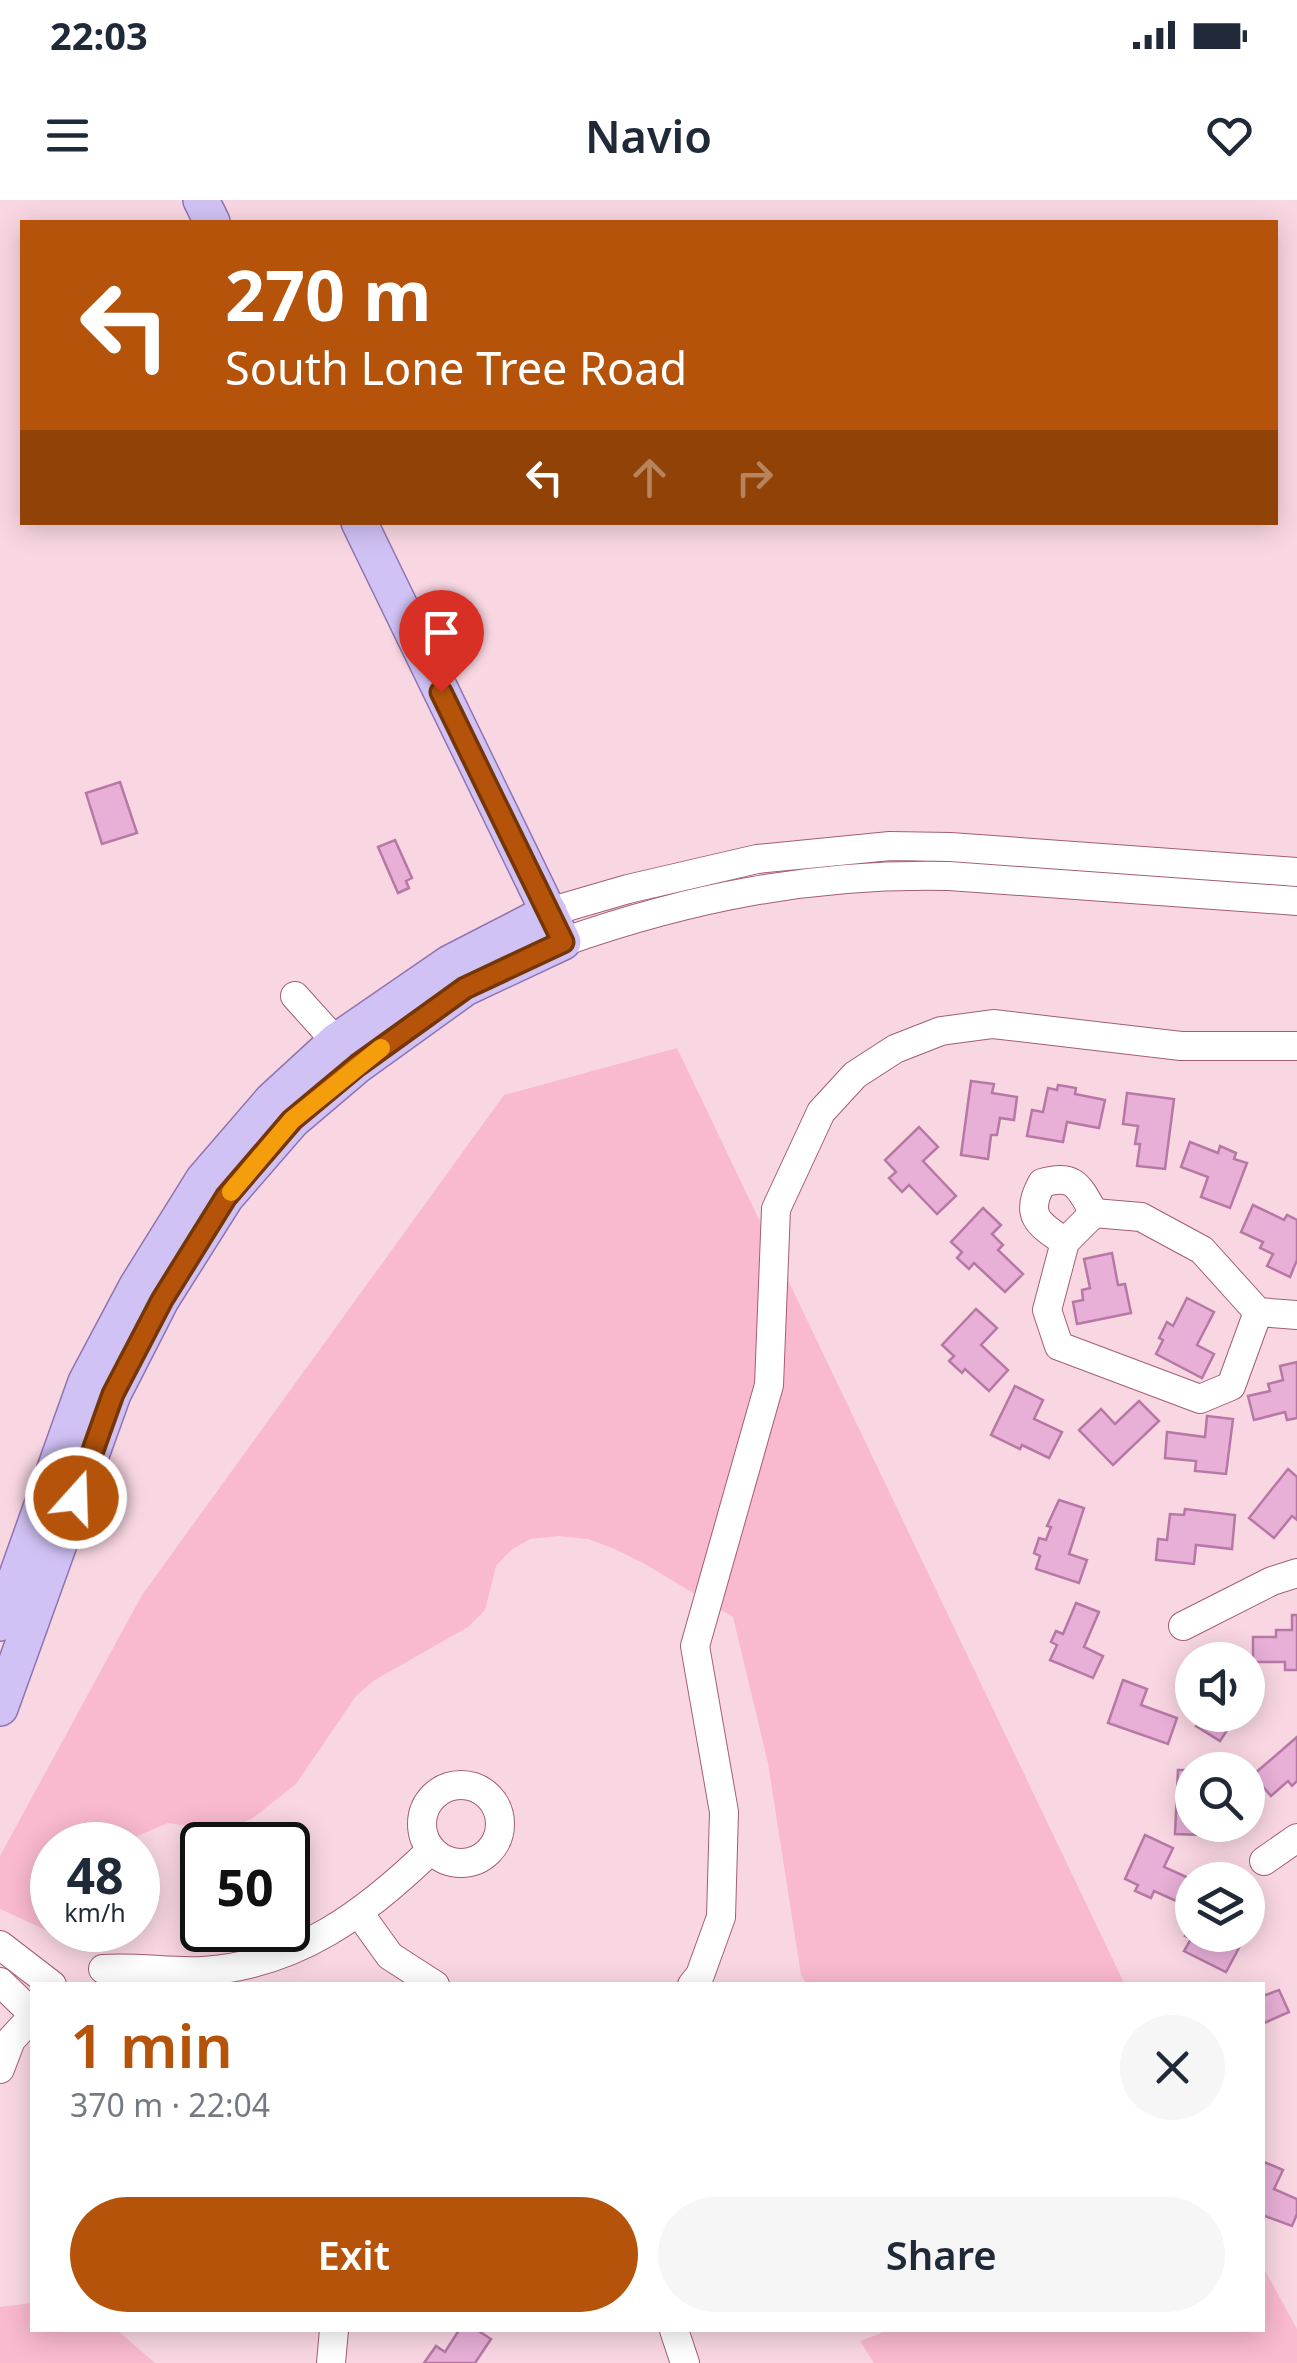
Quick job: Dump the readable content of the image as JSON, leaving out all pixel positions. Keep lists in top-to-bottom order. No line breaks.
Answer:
{"page":{"status":"22:03","header":"Navio","turn":["270 m","South Lone Tree Road"],"speed":"48 km/h","limit":"50","heading":["1 min","370 m · 22:04"],"buttons":["Exit","Share"]}}
